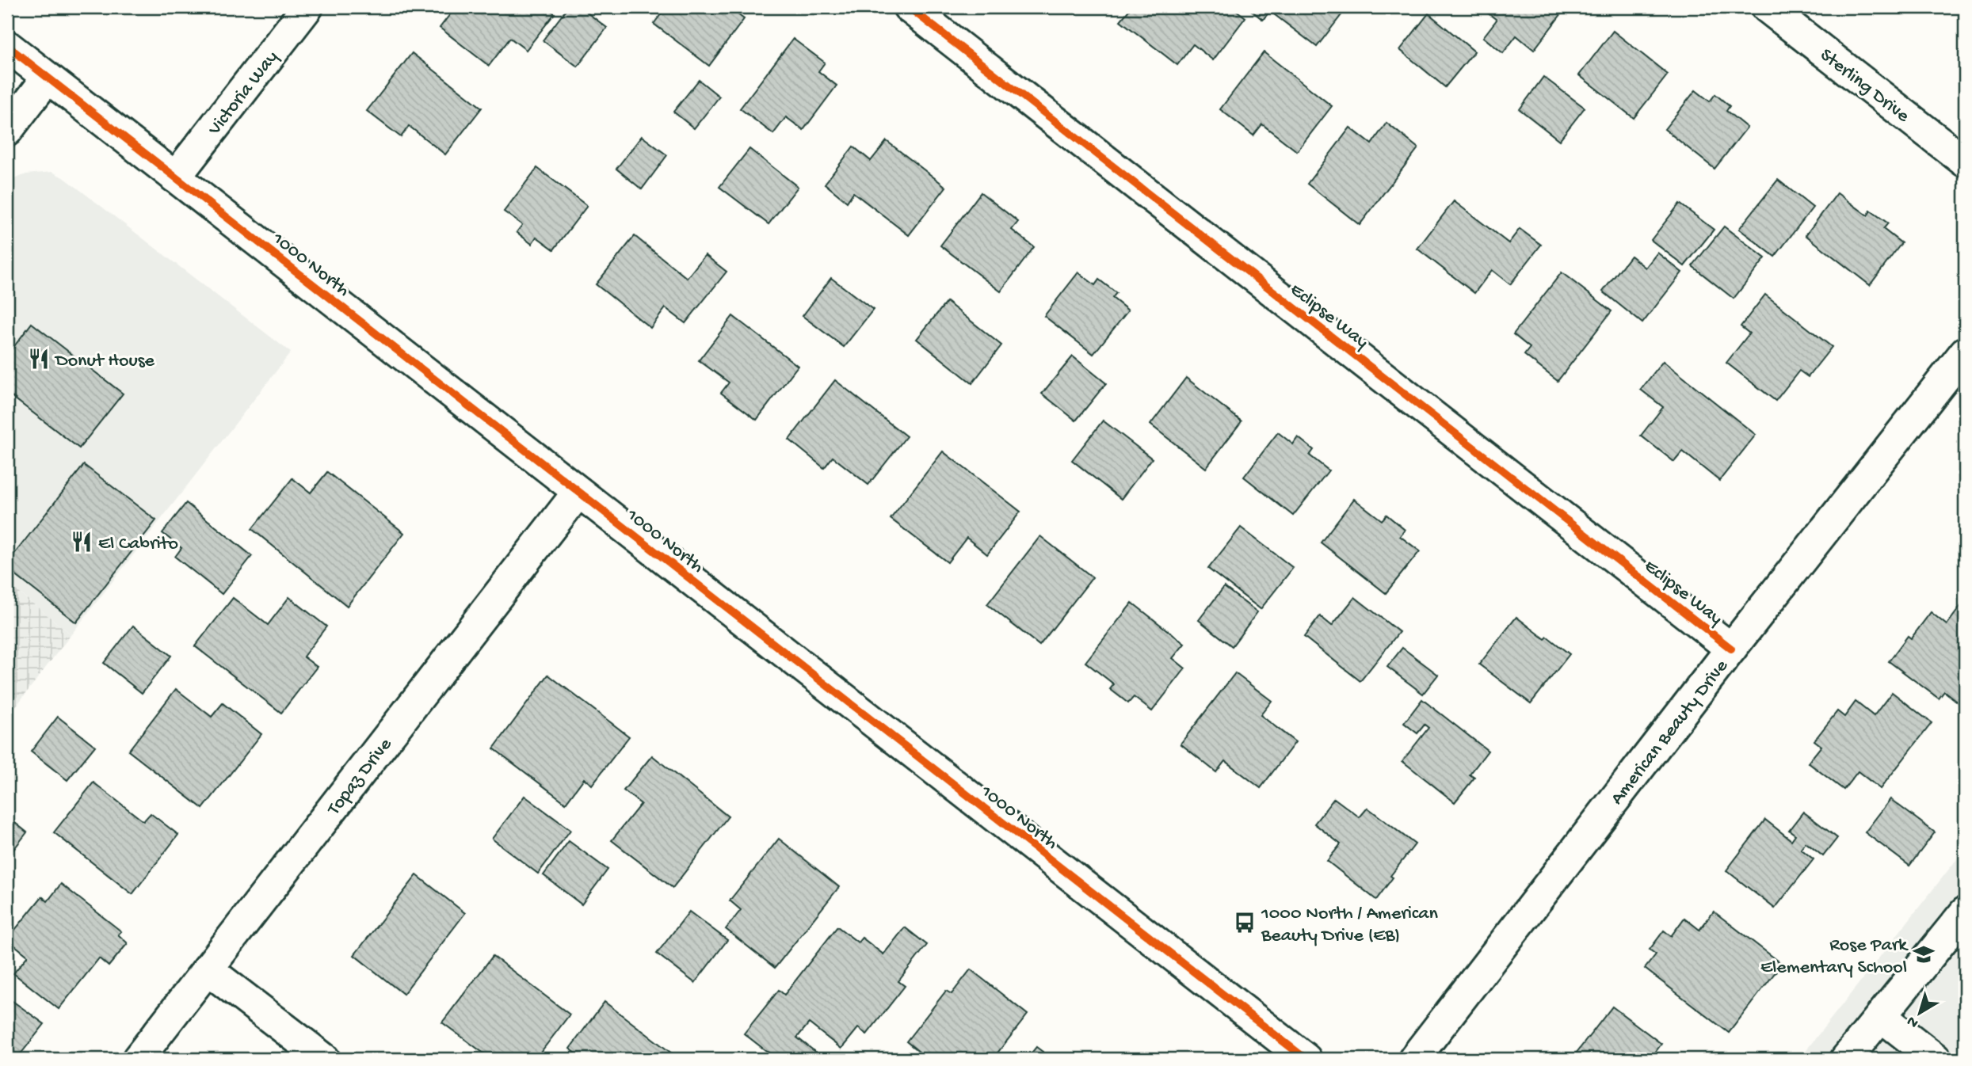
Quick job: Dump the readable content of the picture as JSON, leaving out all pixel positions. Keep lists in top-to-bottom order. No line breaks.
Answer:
{"streets":{"street":["Sterling Drive","Victoria Way","1000 North","Eclipse Way","American Beauty Drive","Topaz Drive"]},"crossings":[["Victoria Way","1000 North"],["1000 North","Topaz Drive"],["Eclipse Way","American Beauty Drive"]],"places":{"restaurant":["Donut House","El Cabrito"],"bus stop":["1000 North / American Beauty Drive (EB)"],"school or university":["Rose Park Elementary School"]},"north":"bottom left"}
